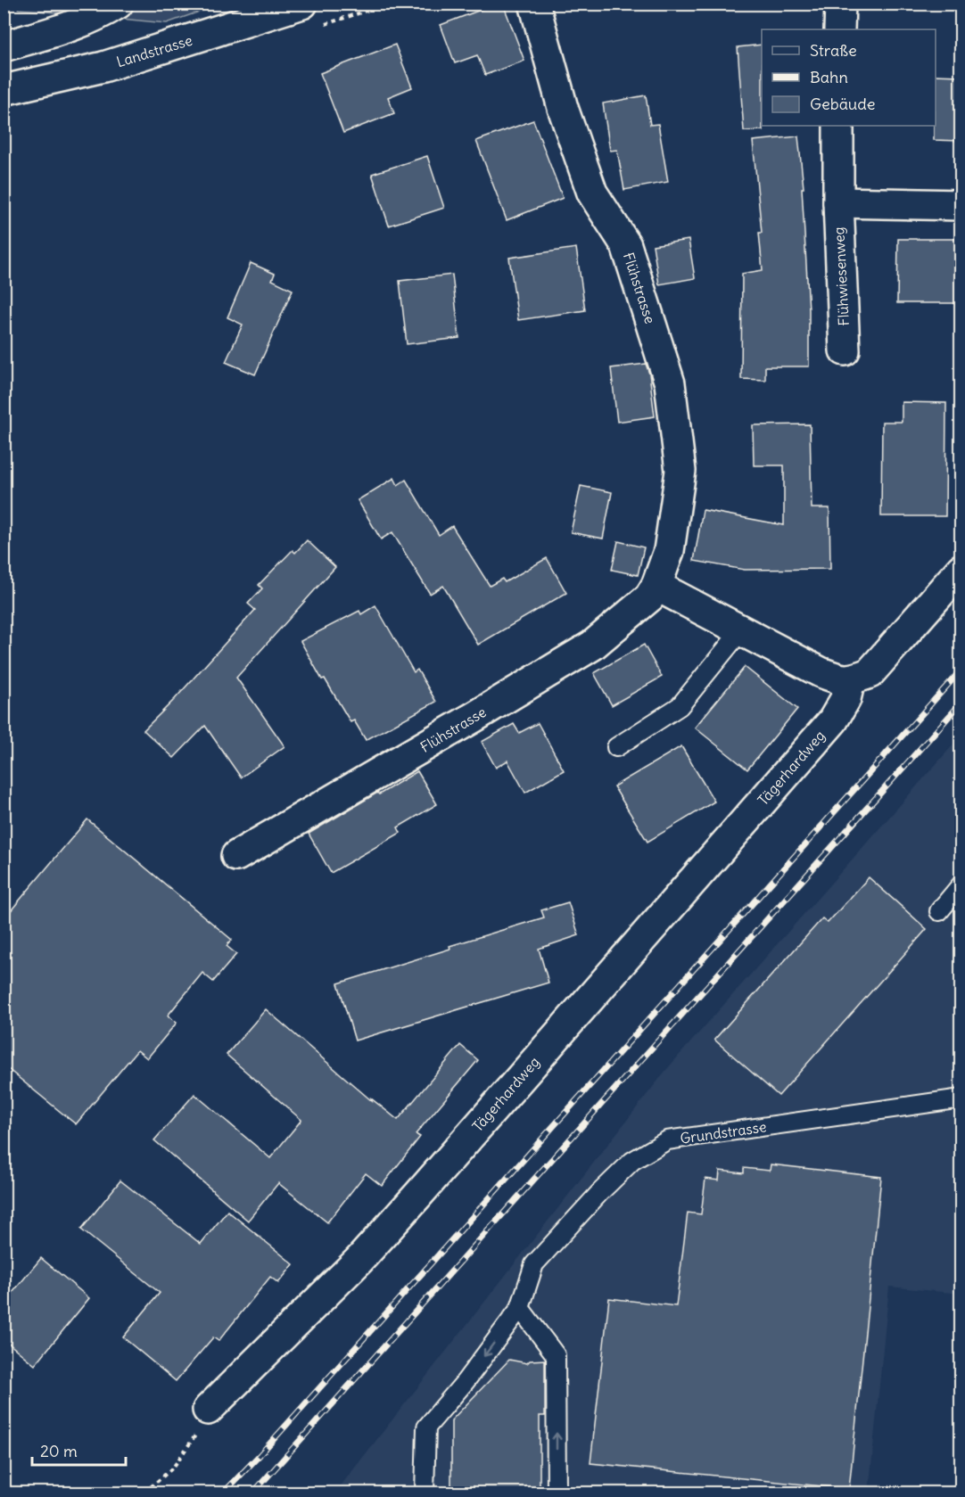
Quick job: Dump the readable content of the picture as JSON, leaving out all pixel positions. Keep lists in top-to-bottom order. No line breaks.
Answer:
{"streets":{"street":["Landstrasse","Flühwiesenweg","Flühstrasse","Tägerhardweg"],"lane":["Grundstrasse"]},"legend":["Straße","Bahn","Gebäude"],"scale_bar":"20 m"}
